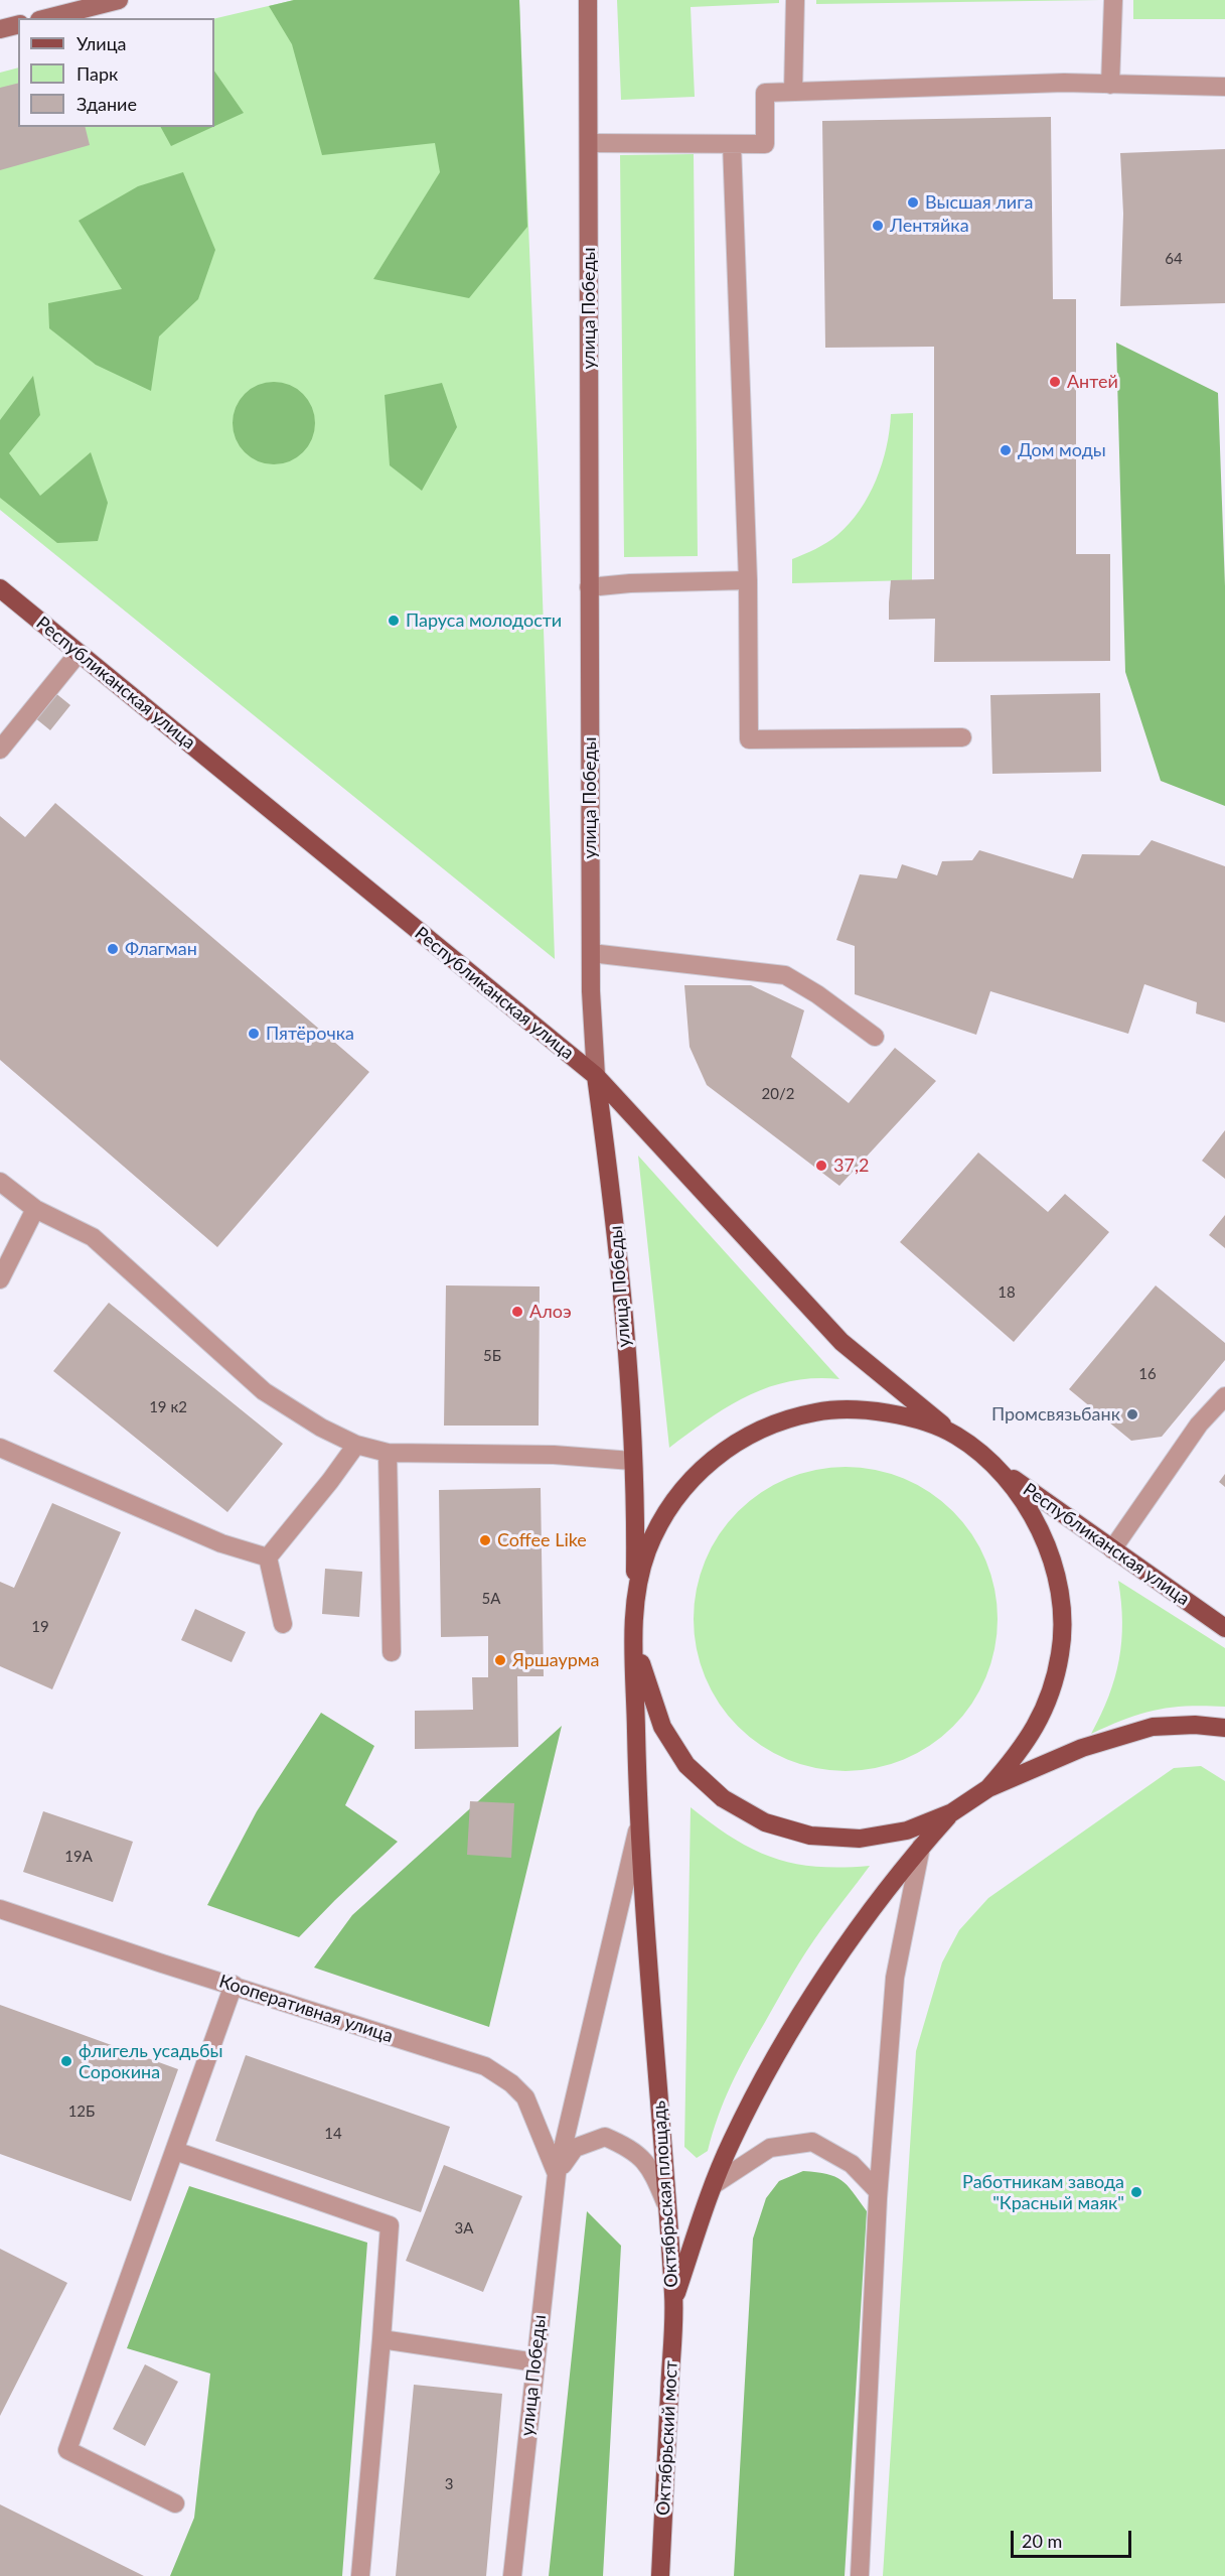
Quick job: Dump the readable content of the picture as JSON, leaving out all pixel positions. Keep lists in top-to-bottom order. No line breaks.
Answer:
{"streets":{"main road":["улица Победы","Республиканская улица","Октябрьская площадь","Октябрьский мост"],"street":["Кооперативная улица"]},"crossings":[["улица Победы","Республиканская улица"],["улица Победы","Кооперативная улица"],["улица Победы","Октябрьская площадь"],["Республиканская улица","Октябрьская площадь"],["Октябрьская площадь","Октябрьский мост"]],"places":["Высшая лига","Лентяйка","Антей","Дом моды","Паруса молодости","Флагман","Пятёрочка","37,2","Алоэ","Промсвязьбанк","Coffee Like","Яршаурма","флигель усадьбы Сорокина","Работникам завода \"Красный маяк\""],"house_numbers":["64","20/2","18","5Б","16","19 к2","5А","19","19А","12Б","14","3А","3"],"legend":["Улица","Парк","Здание"],"scale_bar":"20 m"}
